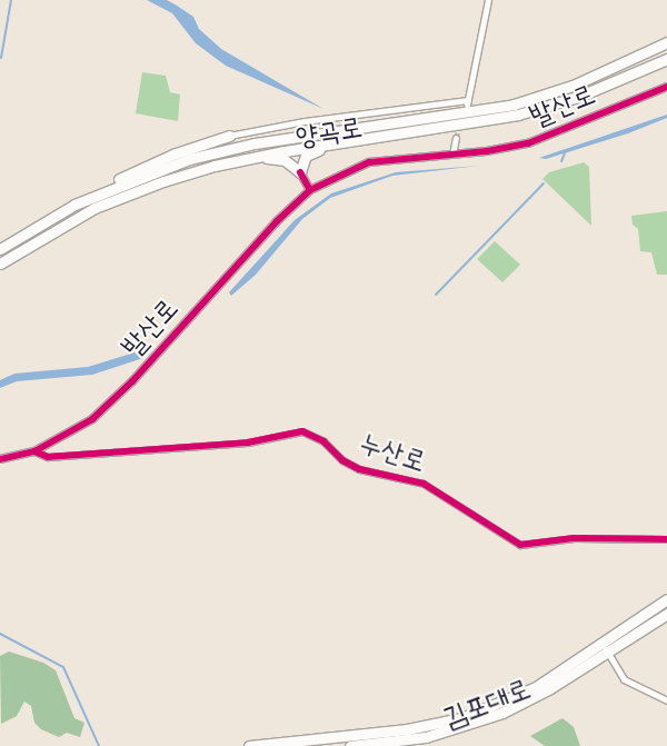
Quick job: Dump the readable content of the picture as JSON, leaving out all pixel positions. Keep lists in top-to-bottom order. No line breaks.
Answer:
{"streets":{"main road":["양곡로","김포대로"],"street":["발산로","누산로"]},"crossings":[["발산로","누산로"]]}
